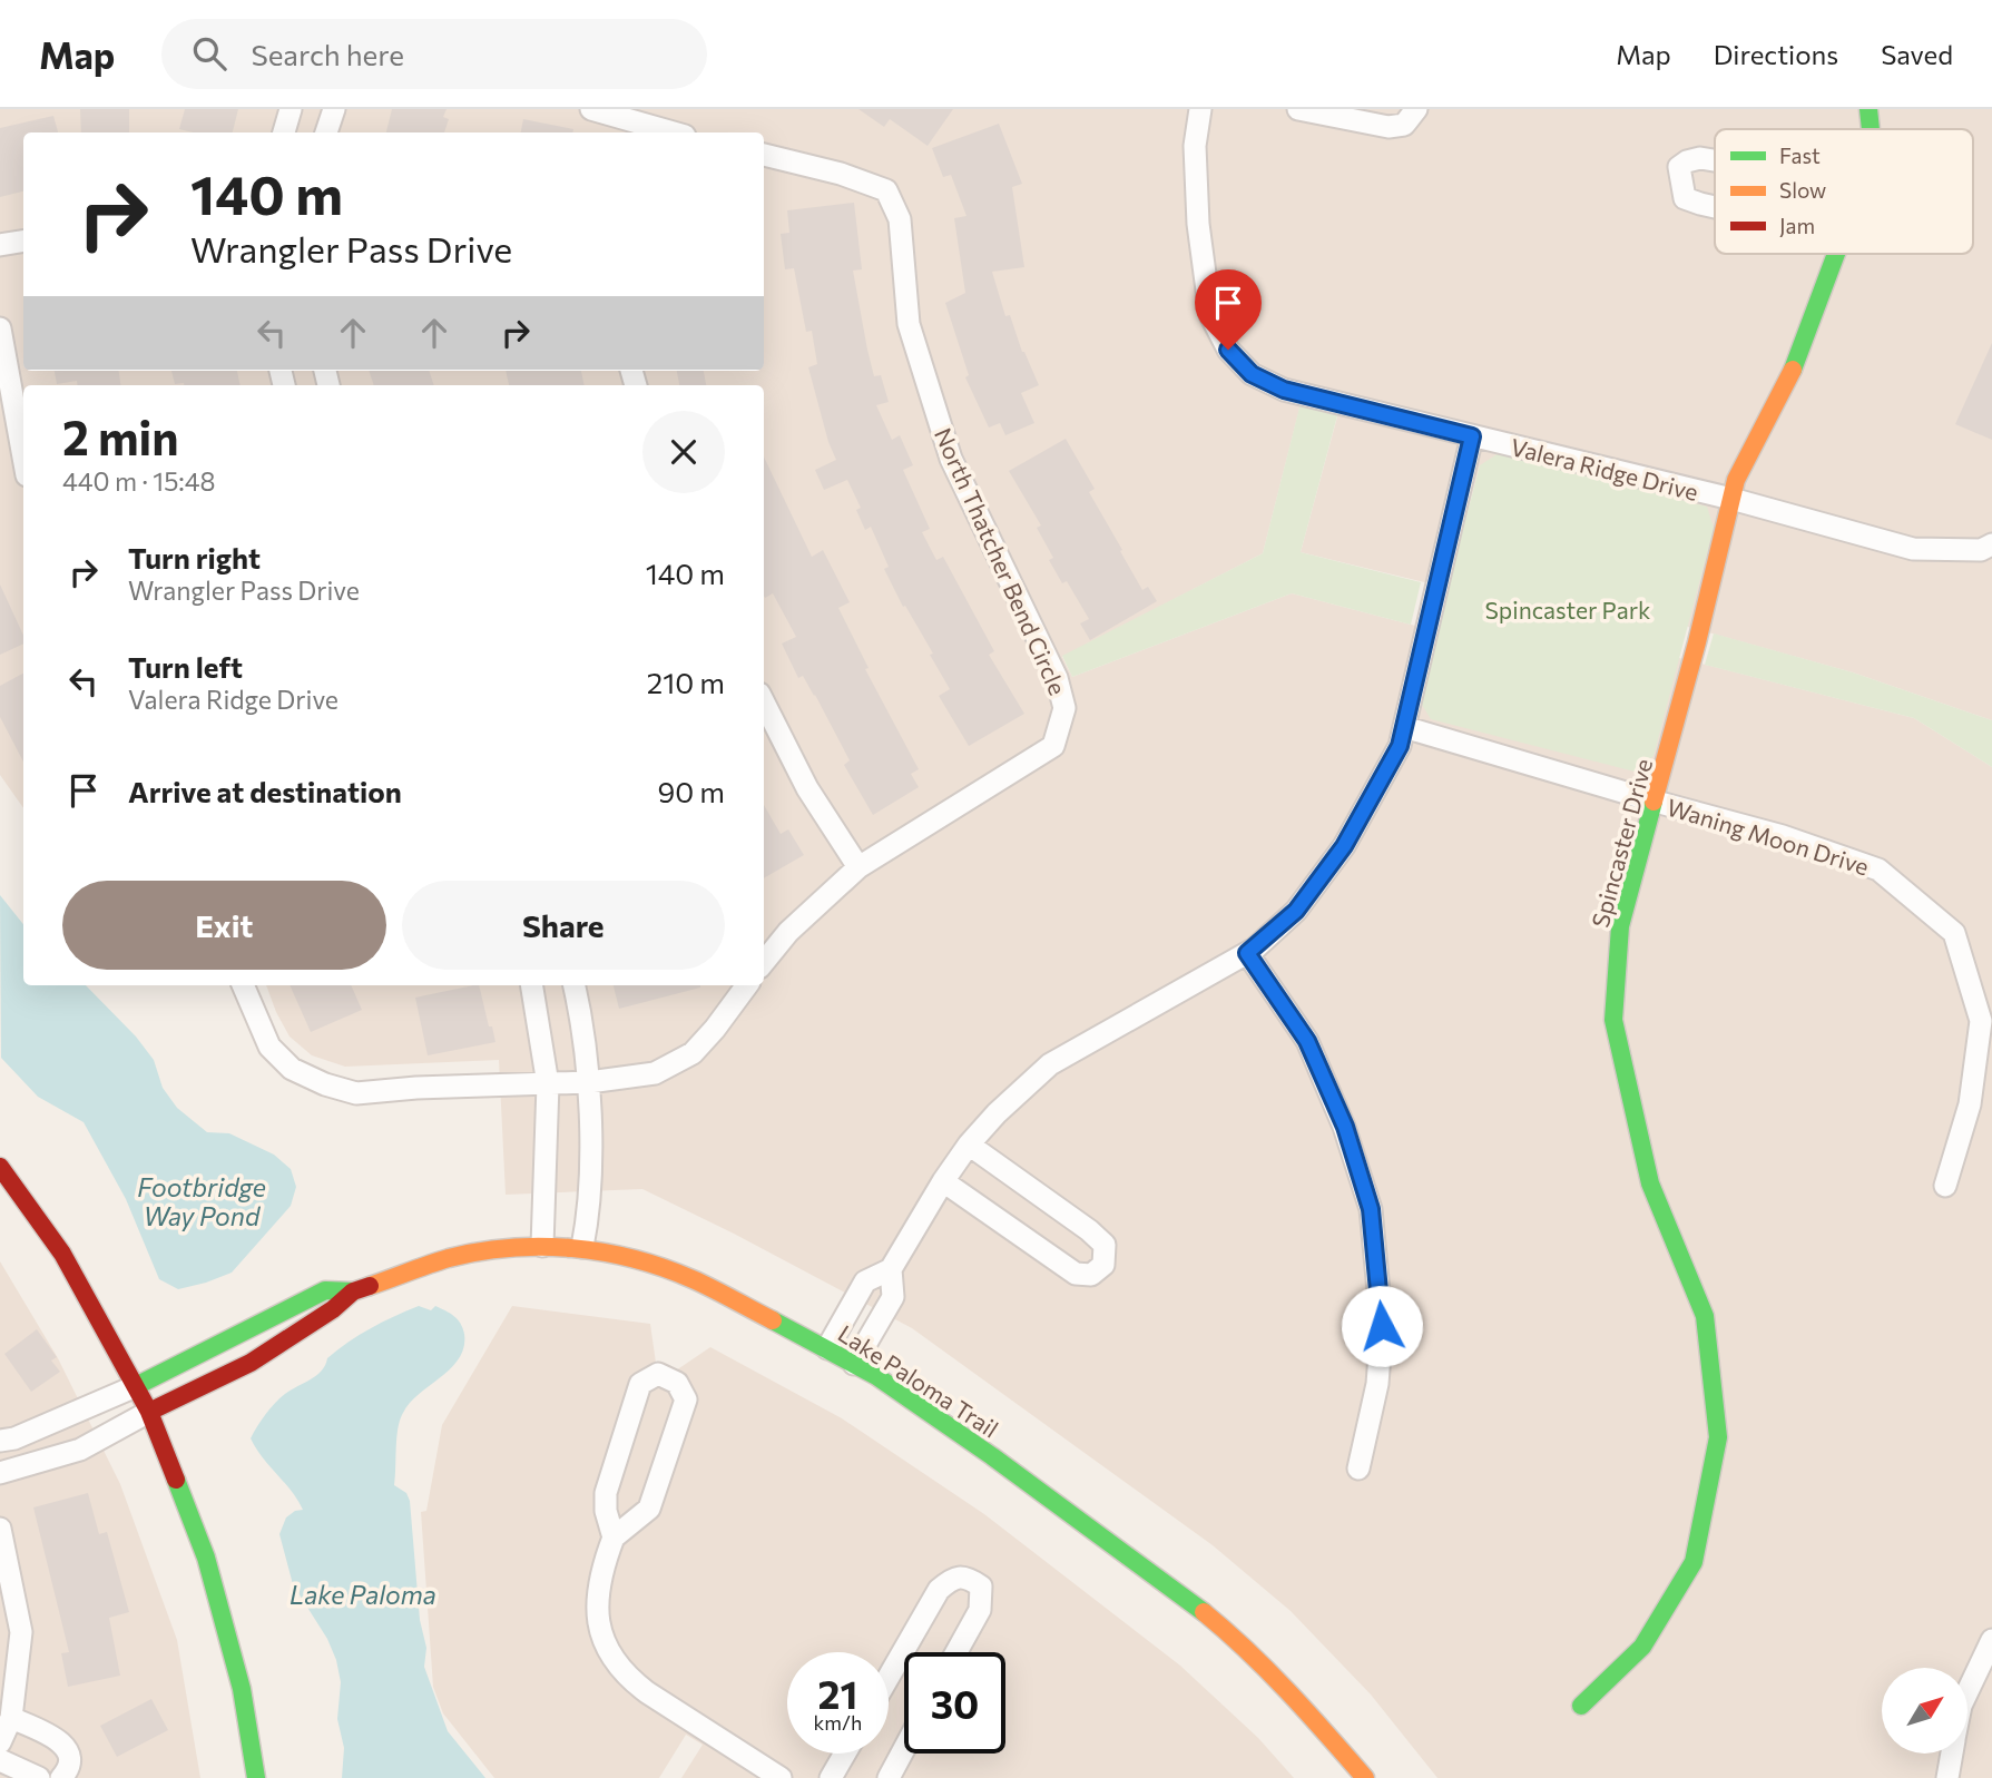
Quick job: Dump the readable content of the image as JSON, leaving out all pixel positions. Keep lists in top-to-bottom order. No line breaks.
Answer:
{"streets":{"street":["Valera Ridge Drive","North Thatcher Bend Circle","Waning Moon Drive","Spincaster Drive","Lake Paloma Trail"]},"crossings":[["Valera Ridge Drive","Spincaster Drive"],["Waning Moon Drive","Spincaster Drive"]],"water":["Footbridge Way Pond","Lake Paloma"],"parks":["Spincaster Park"],"legend":["Fast","Slow","Jam"],"north":"top right","page":{"header":"Map","search":"Search here","nav":["Map","Directions","Saved"],"turn":["140 m","Wrangler Pass Drive"],"heading":["2 min","440 m · 15:48"],"list":[{"name":"Turn right","note":"Wrangler Pass Drive","value":"140 m"},{"name":"Turn left","note":"Valera Ridge Drive","value":"210 m"},{"name":"Arrive at destination","value":"90 m"}],"buttons":["Exit","Share"],"speed":"21 km/h","limit":"30"}}
